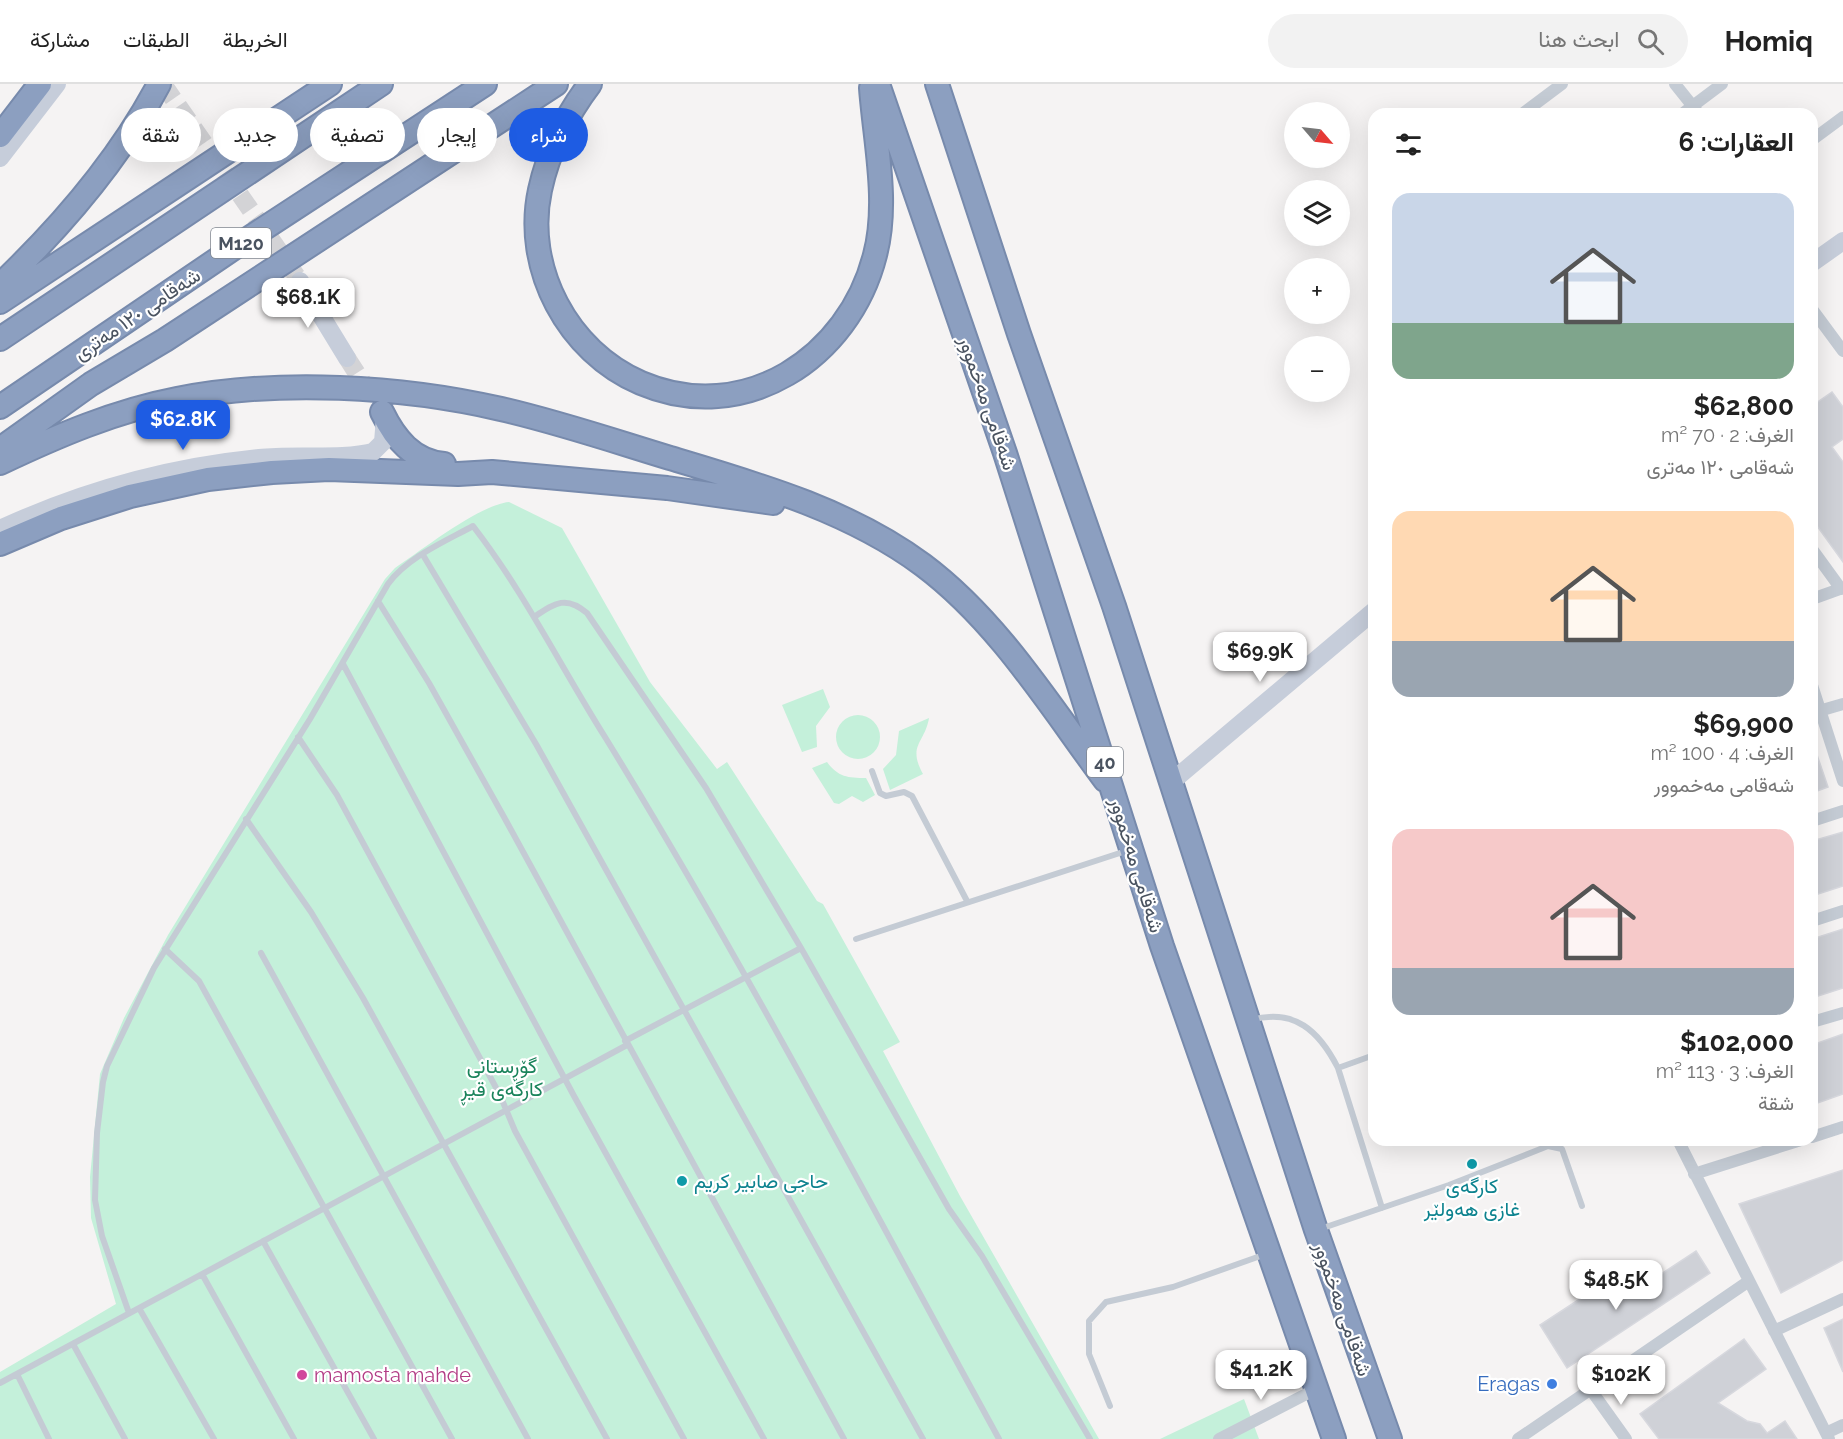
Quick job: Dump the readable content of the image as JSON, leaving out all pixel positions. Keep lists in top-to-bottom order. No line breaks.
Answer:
{"streets":{"highway":["M120","شەقامی ١٢٠ مەتری","شەقامی مەخموور","40"]},"parks":["گۆڕستانی کارگەی قیڕ"],"places":["کارگەی غازی هەولێر","حاجی صابیر کریم","mamosta mahde","Eragas"],"north":"bottom right","page":{"header":"Homiq","search":"ابحث هنا","nav":["الخريطة","الطبقات","مشاركة"],"map_buttons":["+","−"],"chip":["شراء","إيجار","تصفية","جديد","شقة"],"heading":"العقارات: 6","list":[{"name":"$62,800","note":"الغرف: 2 · 70 m² · شەقامی ١٢٠ مەتری"},{"name":"$69,900","note":"الغرف: 4 · 100 m² · شەقامی مەخموور"},{"name":"$102,000","note":"الغرف: 3 · 113 m² · شقة"}],"price":["$68.1K","$62.8K","$69.9K","$48.5K","$41.2K","$102K"]}}
